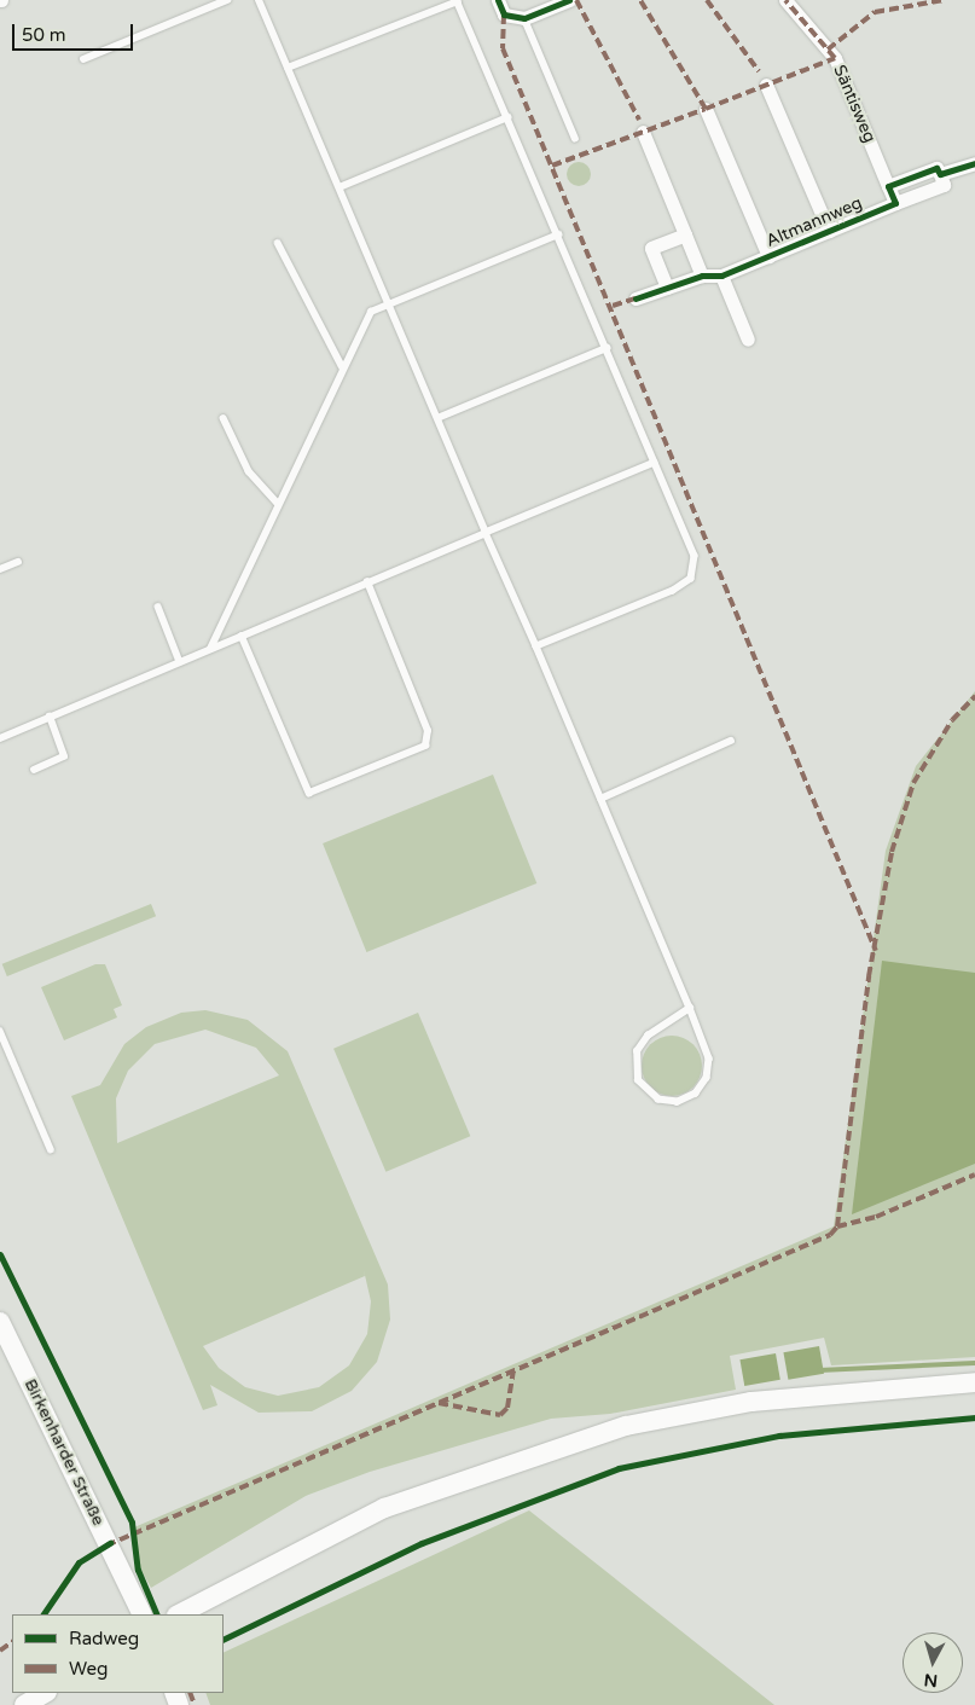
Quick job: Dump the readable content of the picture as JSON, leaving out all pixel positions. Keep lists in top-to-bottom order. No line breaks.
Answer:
{"streets":{"main road":["Birkenharder Straße"],"street":["Säntisweg","Altmannweg"]},"legend":["Radweg","Weg"],"scale_bar":"50 m","north":"bottom"}
